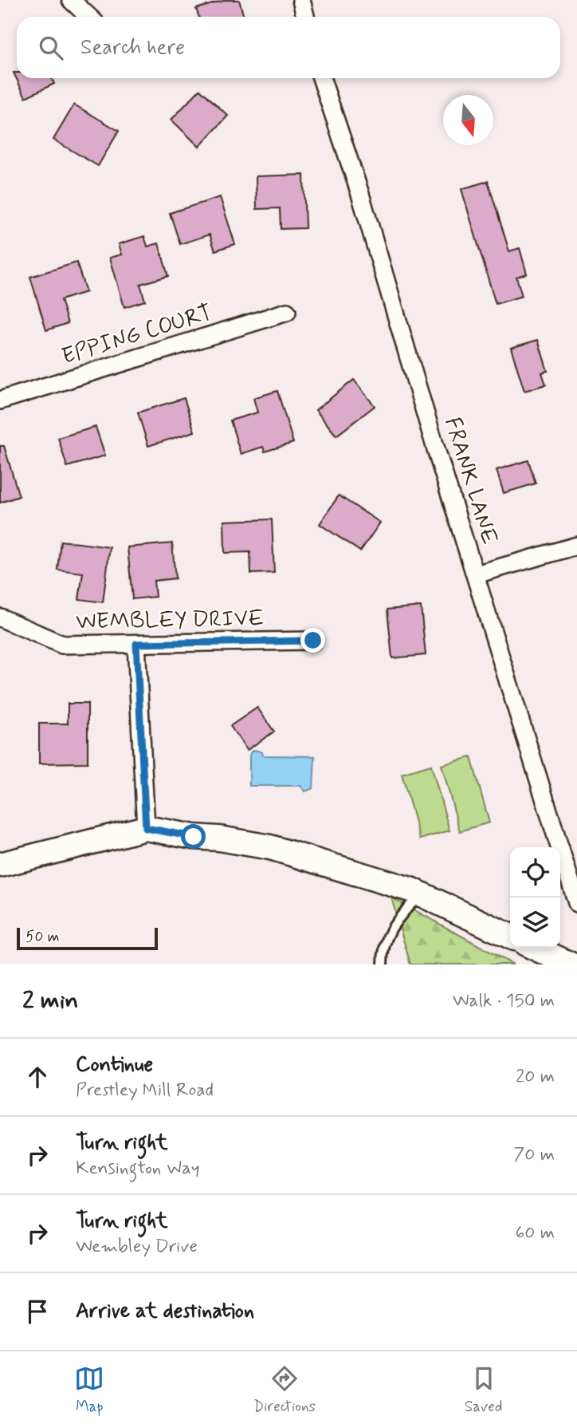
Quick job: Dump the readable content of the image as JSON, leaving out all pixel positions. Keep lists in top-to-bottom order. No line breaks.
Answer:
{"streets":{"street":["EPPING COURT","FRANK LANE","WEMBLEY DRIVE"]},"scale_bar":"50 m","north":"bottom","page":{"search":"Search here","scale":"50 m","heading":["2 min","Walk · 150 m"],"list":[["Continue","Prestley Mill Road","20 m"],["Turn right","Kensington Way","70 m"],["Turn right","Wembley Drive","60 m"],"Arrive at destination"],"nav":["Map","Directions","Saved"]}}
